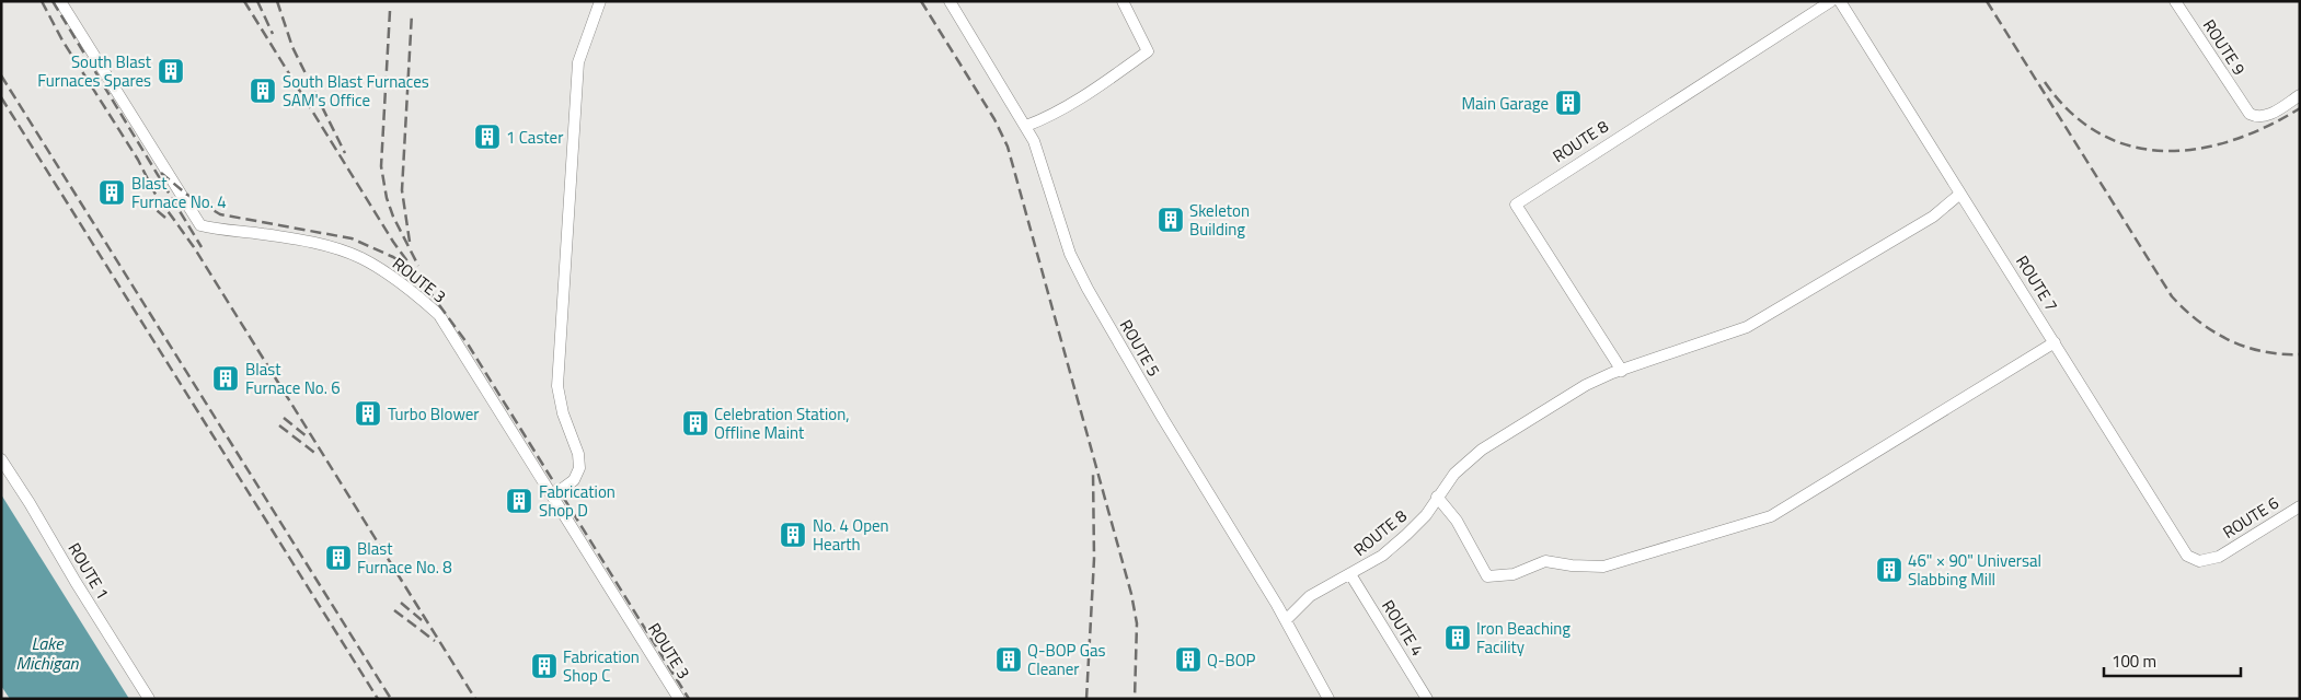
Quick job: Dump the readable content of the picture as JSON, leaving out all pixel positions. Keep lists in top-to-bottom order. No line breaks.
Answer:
{"streets":{"street":["ROUTE 9","ROUTE 8","ROUTE 3","ROUTE 7","ROUTE 5","ROUTE 6","ROUTE 1","ROUTE 4"]},"crossings":[["ROUTE 8","ROUTE 7"],["ROUTE 8","ROUTE 5"],["ROUTE 8","ROUTE 4"],["ROUTE 7","ROUTE 6"]],"water":["Lake Michigan"],"places":{"building":["South Blast Furnaces Spares","South Blast Furnaces SAM's Office","Main Garage","1 Caster","Blast Furnace No. 4","Skeleton Building","Blast Furnace No. 6","Turbo Blower","Celebration Station, Offline Maint","Fabrication Shop D","No. 4 Open Hearth","Blast Furnace No. 8","46\" × 90\" Universal Slabbing Mill","Iron Beaching Facility","Q-BOP Gas Cleaner","Q-BOP","Fabrication Shop C"]},"scale_bar":"100 m"}
